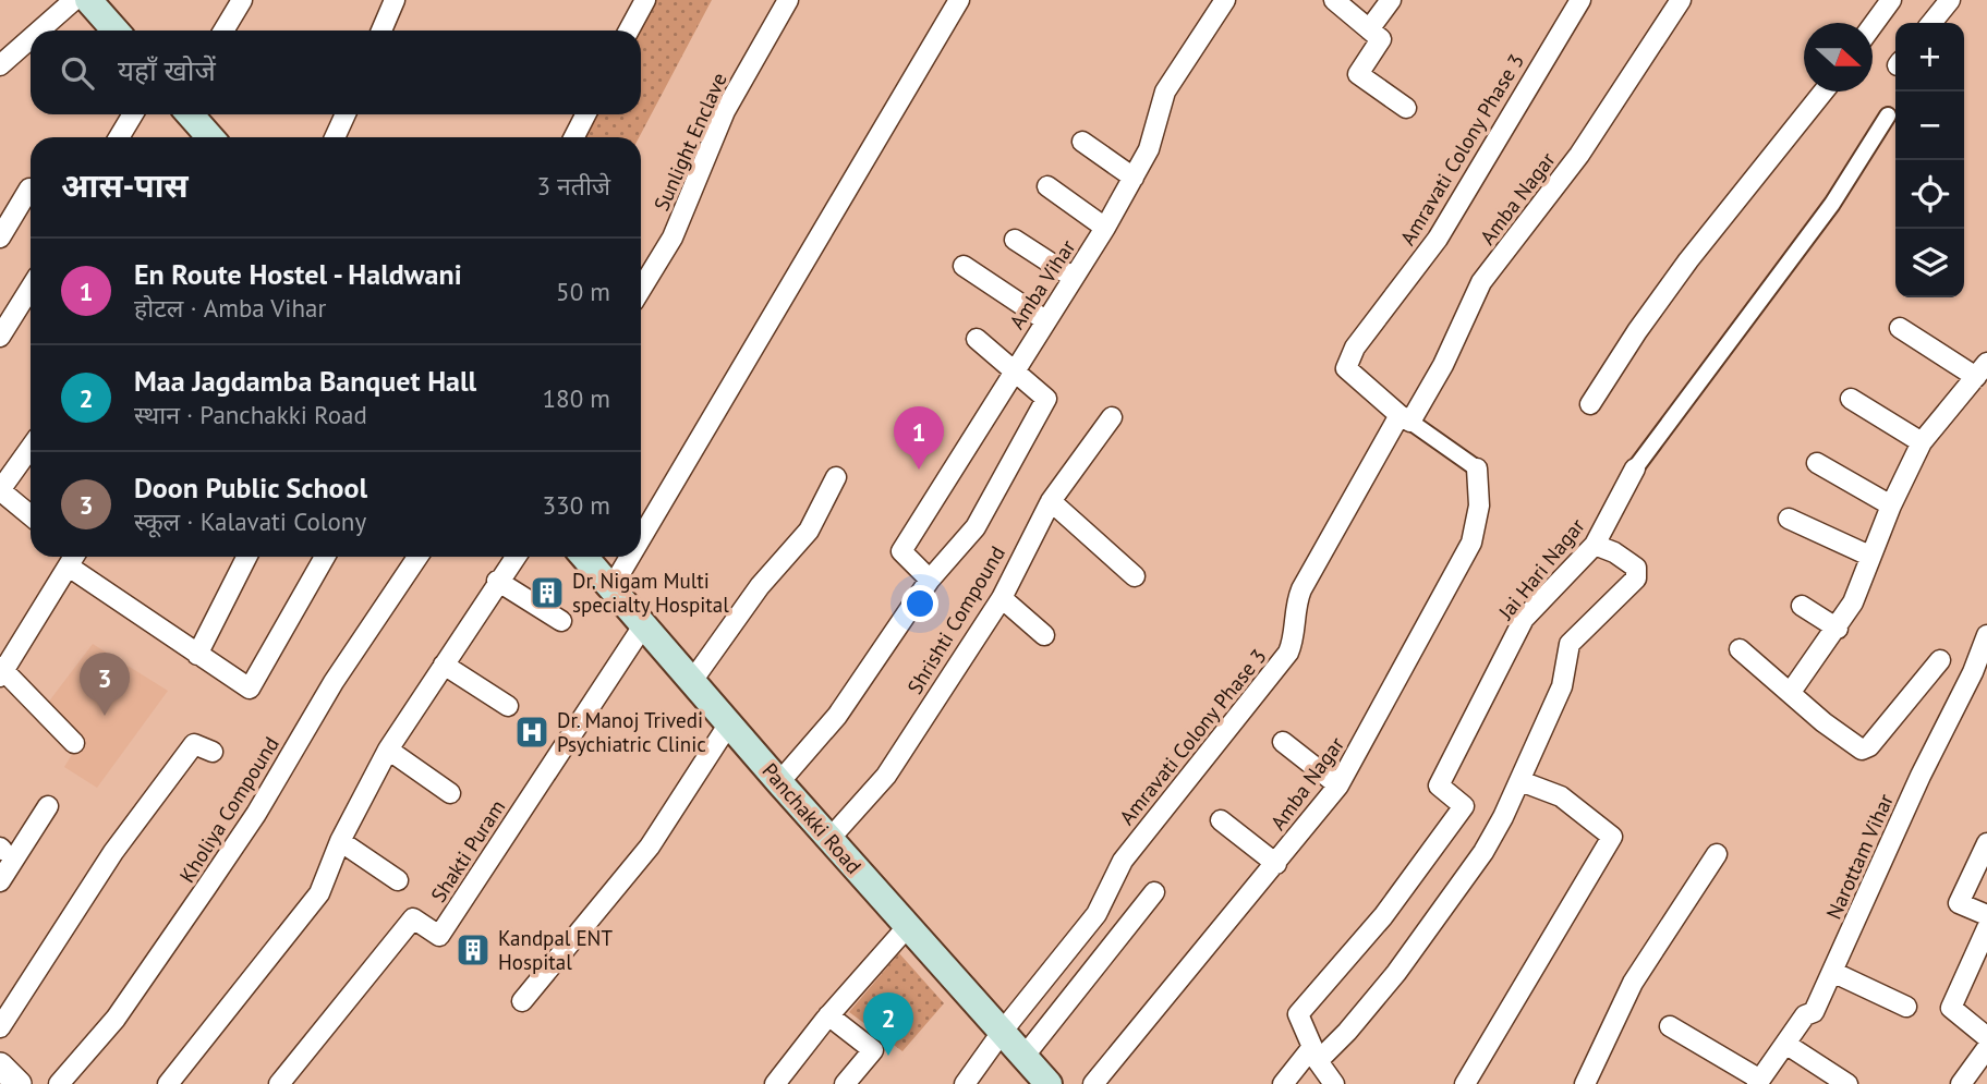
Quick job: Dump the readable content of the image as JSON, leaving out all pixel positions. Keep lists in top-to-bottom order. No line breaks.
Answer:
{"streets":{"main road":["Panchakki Road"],"street":["Sunlight Enclave","Amravati Colony Phase 3","Amba Nagar","Amba Vihar","Jai Hari Nagar","Shrishti Compound","Kholiya Compound","Shakti Puram","Narottam Vihar"]},"crossings":[["Amravati Colony Phase 3","Amba Nagar"],["Amravati Colony Phase 3","Panchakki Road"],["Shrishti Compound","Panchakki Road"],["Panchakki Road","Shakti Puram"]],"places":{"building":["Dr. Nigam Multi specialty Hospital","Kandpal ENT Hospital"],"hospital":["Dr. Manoj Trivedi Psychiatric Clinic"]},"north":"right","page":{"map_buttons":["+","−"],"search":"यहाँ खोजें","heading":["आस-पास","3 नतीजे"],"list":[{"mark":"1","name":"En Route Hostel - Haldwani","note":"होटल · Amba Vihar","value":"50 m"},{"mark":"2","name":"Maa Jagdamba Banquet Hall","note":"स्थान · Panchakki Road","value":"180 m"},{"mark":"3","name":"Doon Public School","note":"स्कूल · Kalavati Colony","value":"330 m"}],"pins":["1","3","2"]}}
